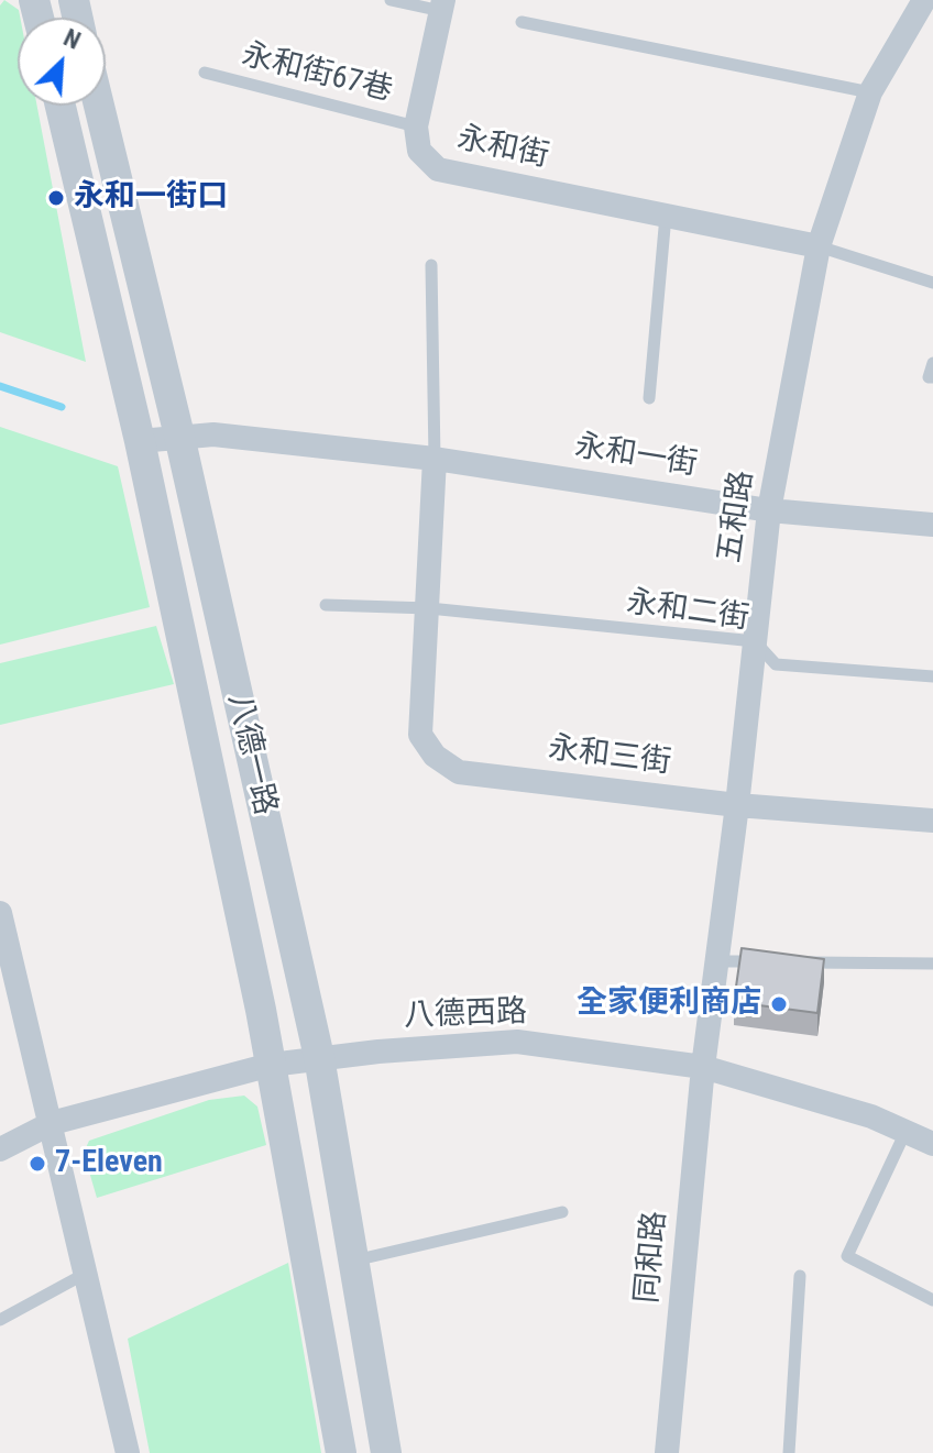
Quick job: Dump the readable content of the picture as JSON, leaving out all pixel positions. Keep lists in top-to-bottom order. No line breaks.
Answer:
{"streets":{"street":["永和街","永和一街","五和路","八德一路","永和三街","八德西路","同和路"],"lane":["永和街67巷","永和二街"]},"crossings":[["永和街67巷","永和街"],["永和街","五和路"],["永和一街","五和路"],["永和一街","八德一路"],["五和路","永和二街"],["五和路","永和三街"],["五和路","八德西路"],["五和路","同和路"],["永和二街","永和三街"],["八德一路","八德西路"],["八德西路","同和路"]],"places":["永和一街口","全家便利商店","7-Eleven"],"north":"top right"}
